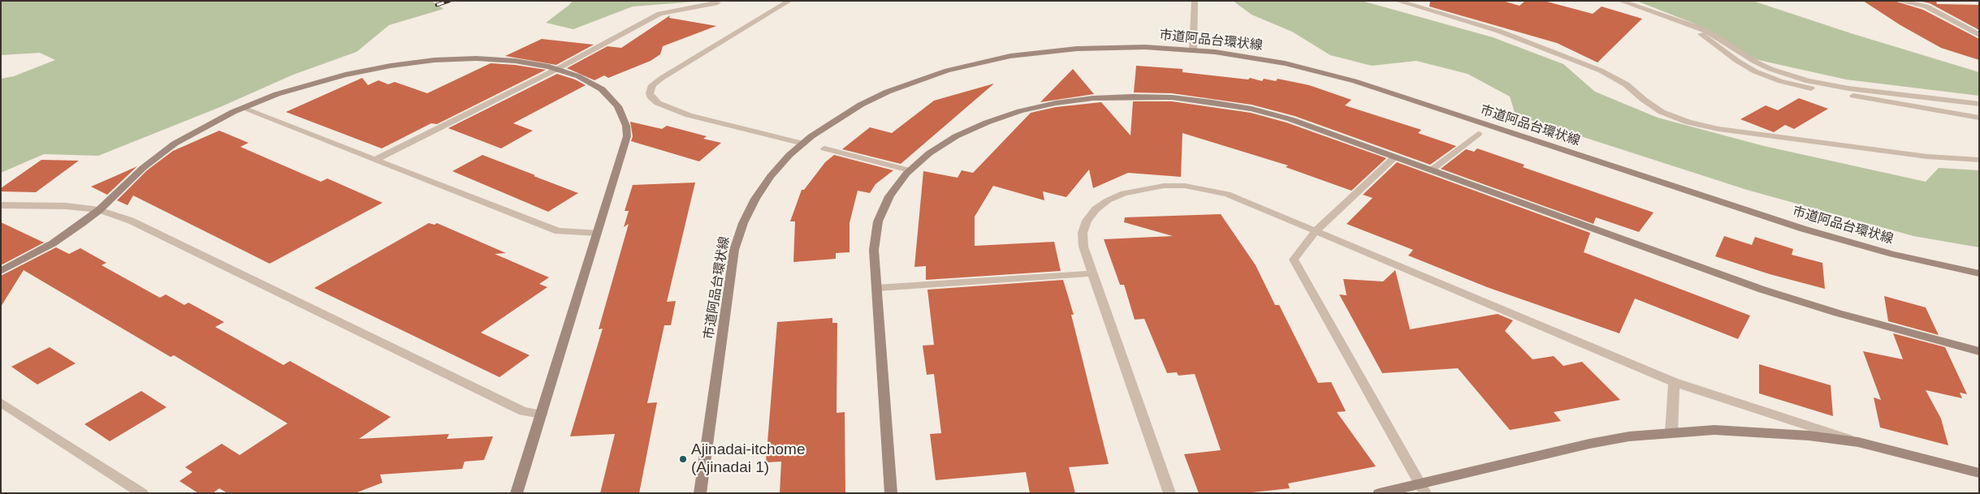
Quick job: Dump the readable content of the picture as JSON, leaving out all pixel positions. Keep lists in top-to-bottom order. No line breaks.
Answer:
{"streets":{"street":["市道阿品台環状線"]},"places":["Ajinadai-itchome (Ajinadai 1)"]}
